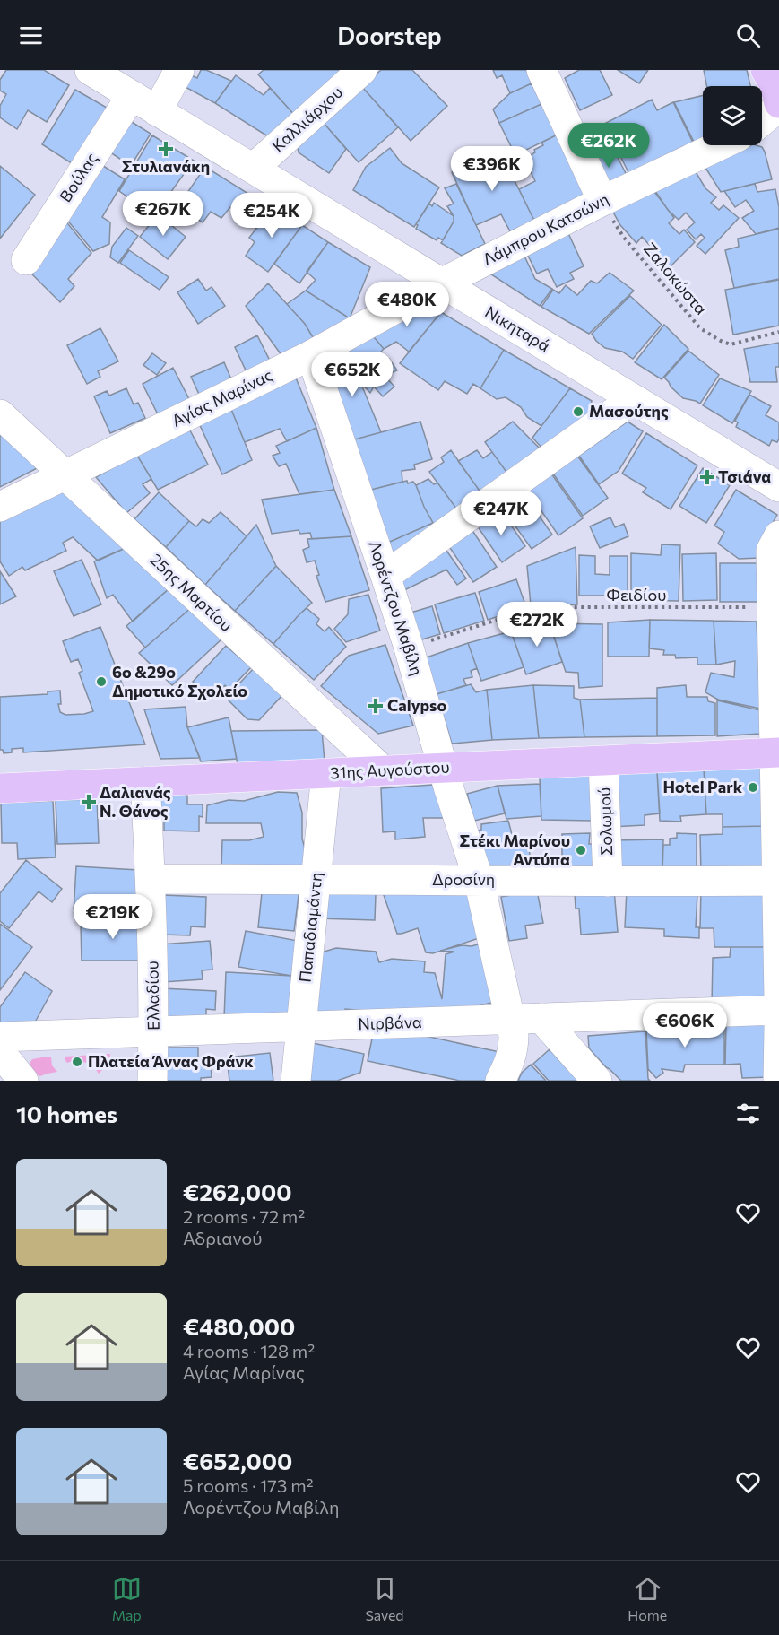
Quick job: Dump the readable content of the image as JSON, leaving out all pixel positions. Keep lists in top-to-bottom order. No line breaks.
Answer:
{"streets":{"main road":["31ης Αυγούστου"],"street":["Καλλιάρχου","Βούλας","Λάμπρου Κατσώνη","Νικηταρά","Αγίας Μαρίνας","25ης Μαρτίου","Λορέντζου Μαβίλη","Σολωμού","Δροσίνη","Παπαδιαμάντη","Ελλαδίου","Νιρβάνα"],"path":["Ζαλοκώστα","Φειδίου"]},"crossings":[["Καλλιάρχου","Νικηταρά"],["Βούλας","Νικηταρά"],["Λάμπρου Κατσώνη","Ζαλοκώστα"],["Λάμπρου Κατσώνη","Νικηταρά"],["Λάμπρου Κατσώνη","Αγίας Μαρίνας"],["Νικηταρά","Αγίας Μαρίνας"],["Αγίας Μαρίνας","25ης Μαρτίου"],["Αγίας Μαρίνας","Λορέντζου Μαβίλη"],["25ης Μαρτίου","31ης Αυγούστου"],["Φειδίου","Λορέντζου Μαβίλη"],["Λορέντζου Μαβίλη","31ης Αυγούστου"],["Λορέντζου Μαβίλη","Δροσίνη"],["Λορέντζου Μαβίλη","Νιρβάνα"],["31ης Αυγούστου","Σολωμού"],["31ης Αυγούστου","Παπαδιαμάντη"],["31ης Αυγούστου","Ελλαδίου"],["Σολωμού","Δροσίνη"],["Δροσίνη","Παπαδιαμάντη"],["Δροσίνη","Ελλαδίου"],["Παπαδιαμάντη","Νιρβάνα"],["Ελλαδίου","Νιρβάνα"]],"places":{"health":["Στυλιανάκη","Τσιάνα","Calypso","Δαλιανάς Ν. Θάνος"],"other":["Μασούτης","6ο &29ο Δημοτικό Σχολείο","Hotel Park","Στέκι Μαρίνου Αντύπα","Πλατεία Άννας Φράνκ"]},"page":{"header":"Doorstep","price":["€262K","€396K","€267K","€254K","€480K","€652K","€247K","€272K","€219K","€606K"],"heading":"10 homes","list":[{"name":"€262,000","note":"2 rooms · 72 m² · Αδριανού"},{"name":"€480,000","note":"4 rooms · 128 m² · Αγίας Μαρίνας"},{"name":"€652,000","note":"5 rooms · 173 m² · Λορέντζου Μαβίλη"}],"tabs":["Map","Saved","Home"]}}
